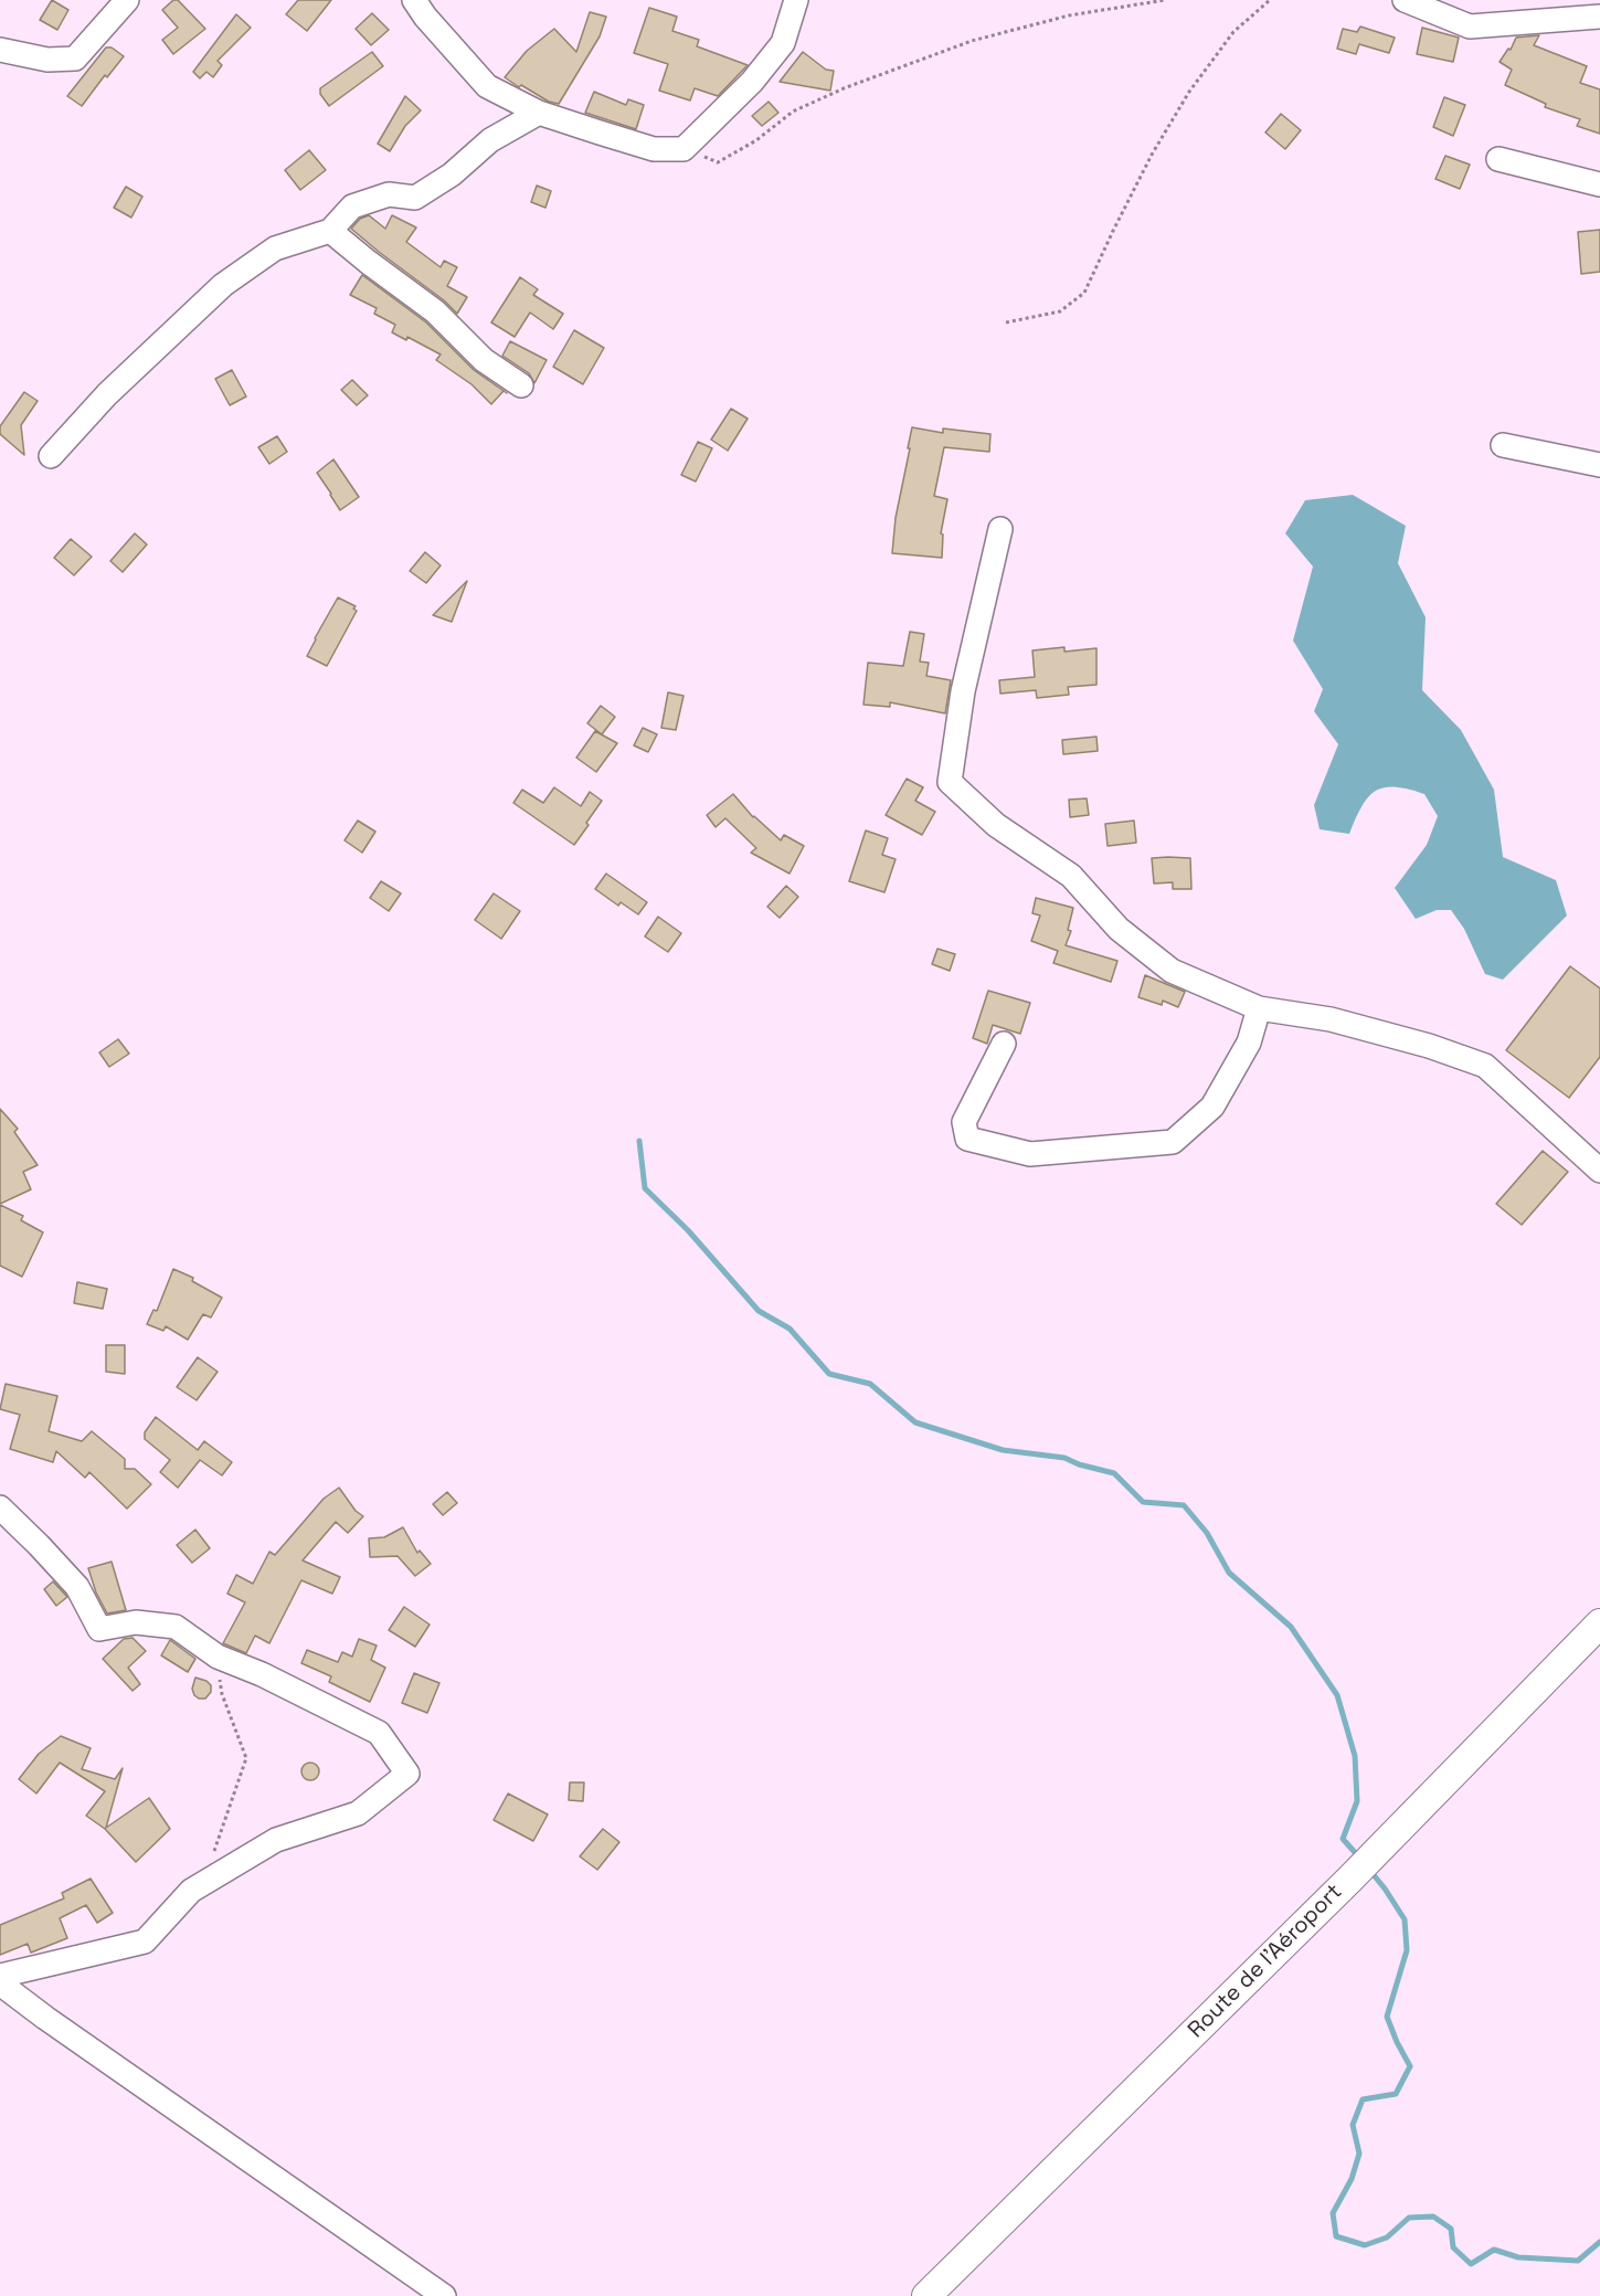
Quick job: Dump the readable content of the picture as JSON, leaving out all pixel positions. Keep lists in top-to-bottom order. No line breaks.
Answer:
{"streets":{"main road":["Route de l'Aéroport"]}}
